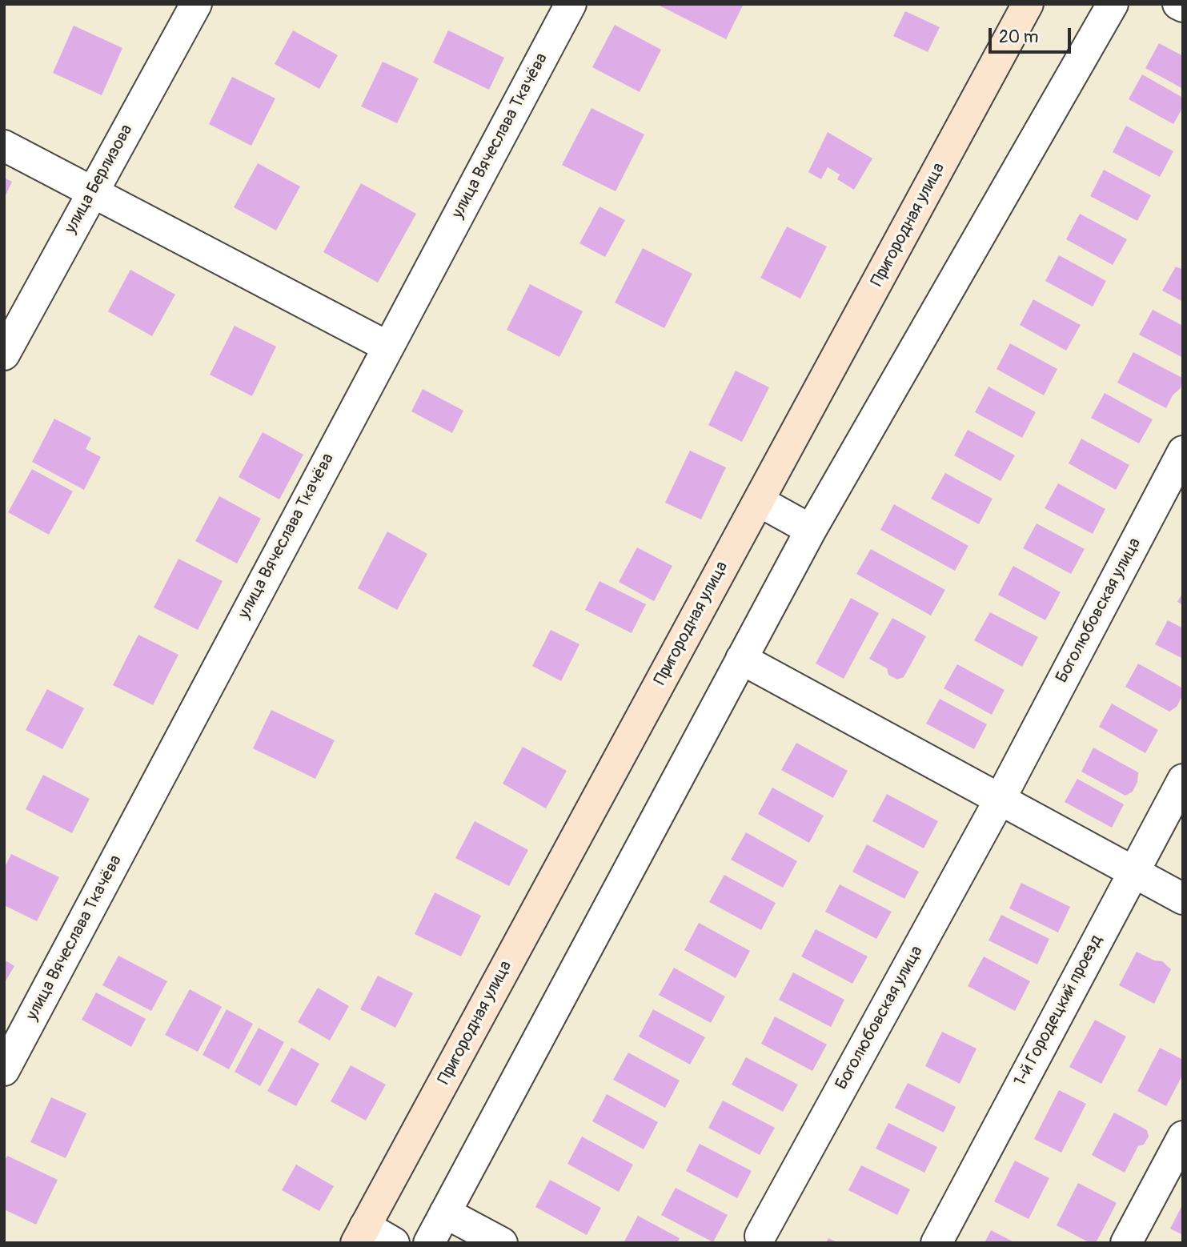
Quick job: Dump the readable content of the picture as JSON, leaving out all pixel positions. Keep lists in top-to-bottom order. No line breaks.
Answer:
{"streets":{"street":["улица Вячеслава Ткачёва","улица Берлизова","Пригородная улица","Боголюбовская улица","1-й Городецкий проезд"]},"scale_bar":"20 m"}
